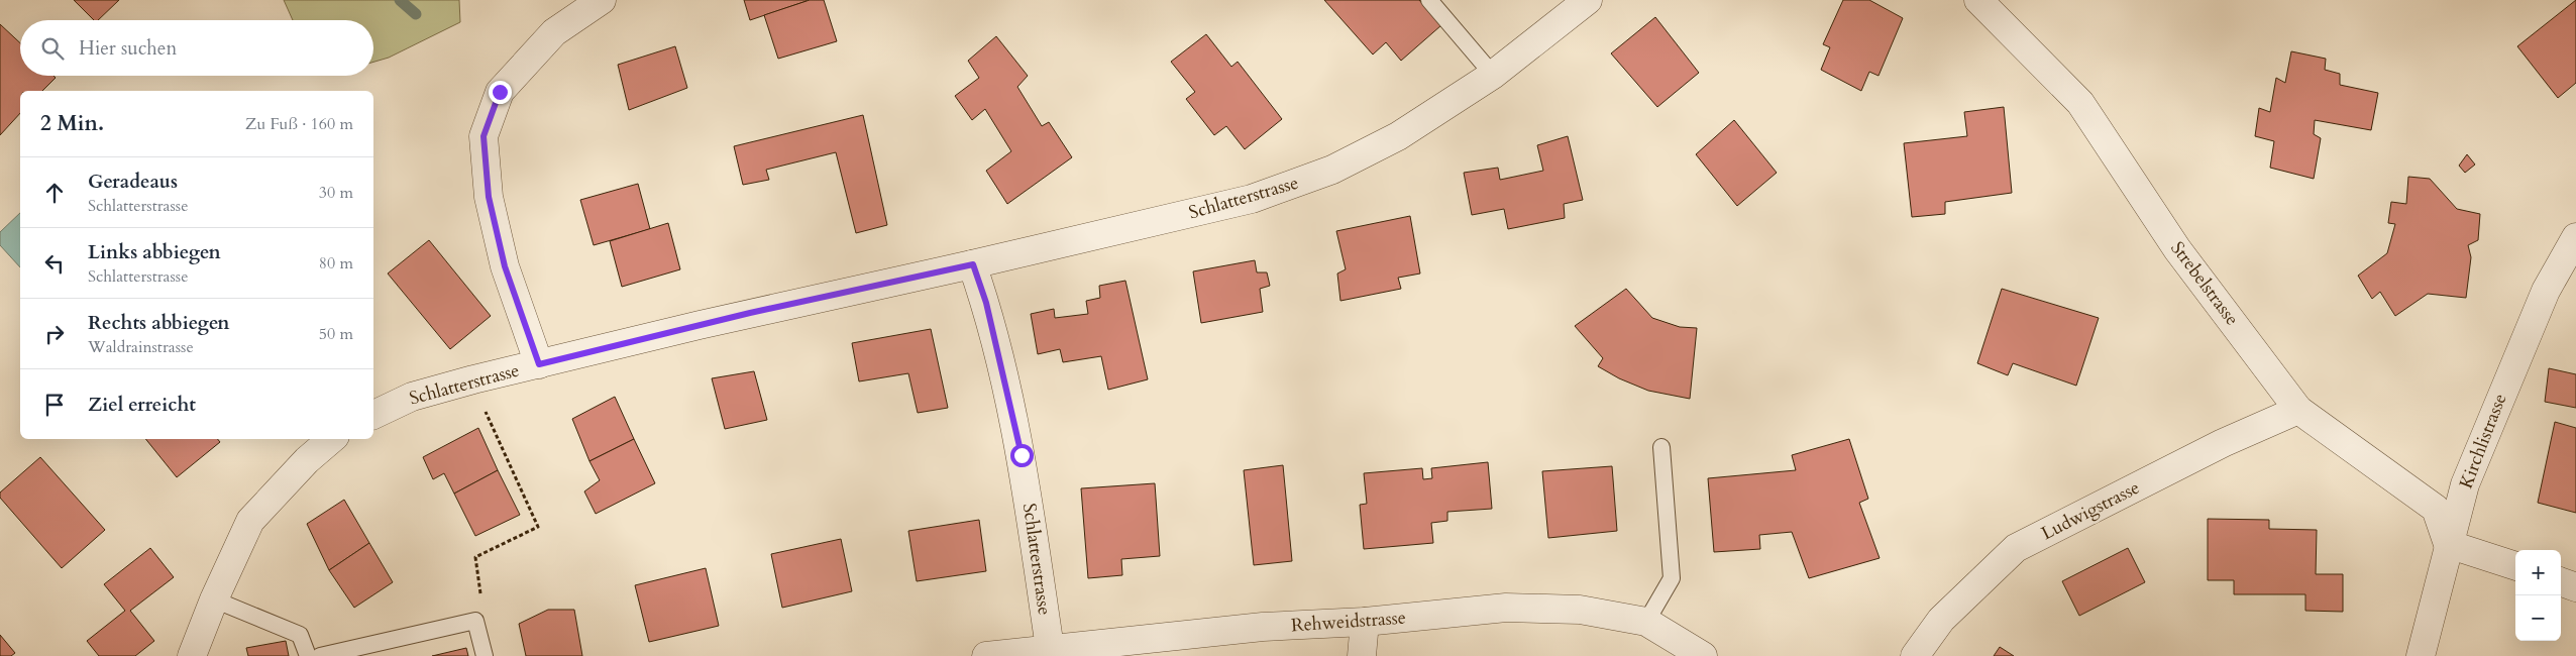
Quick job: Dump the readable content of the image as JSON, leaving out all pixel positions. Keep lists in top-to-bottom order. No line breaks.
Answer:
{"streets":{"street":["Schlatterstrasse","Strebelstrasse","Kirchlistrasse","Ludwigstrasse","Rehweidstrasse"]},"crossings":[["Schlatterstrasse","Rehweidstrasse"],["Strebelstrasse","Kirchlistrasse"],["Strebelstrasse","Ludwigstrasse"]],"page":{"search":"Hier suchen","heading":["2 Min.","Zu Fuß · 160 m"],"list":[["Geradeaus","Schlatterstrasse","30 m"],["Links abbiegen","Schlatterstrasse","80 m"],["Rechts abbiegen","Waldrainstrasse","50 m"],"Ziel erreicht"],"map_buttons":["+","−"]}}
